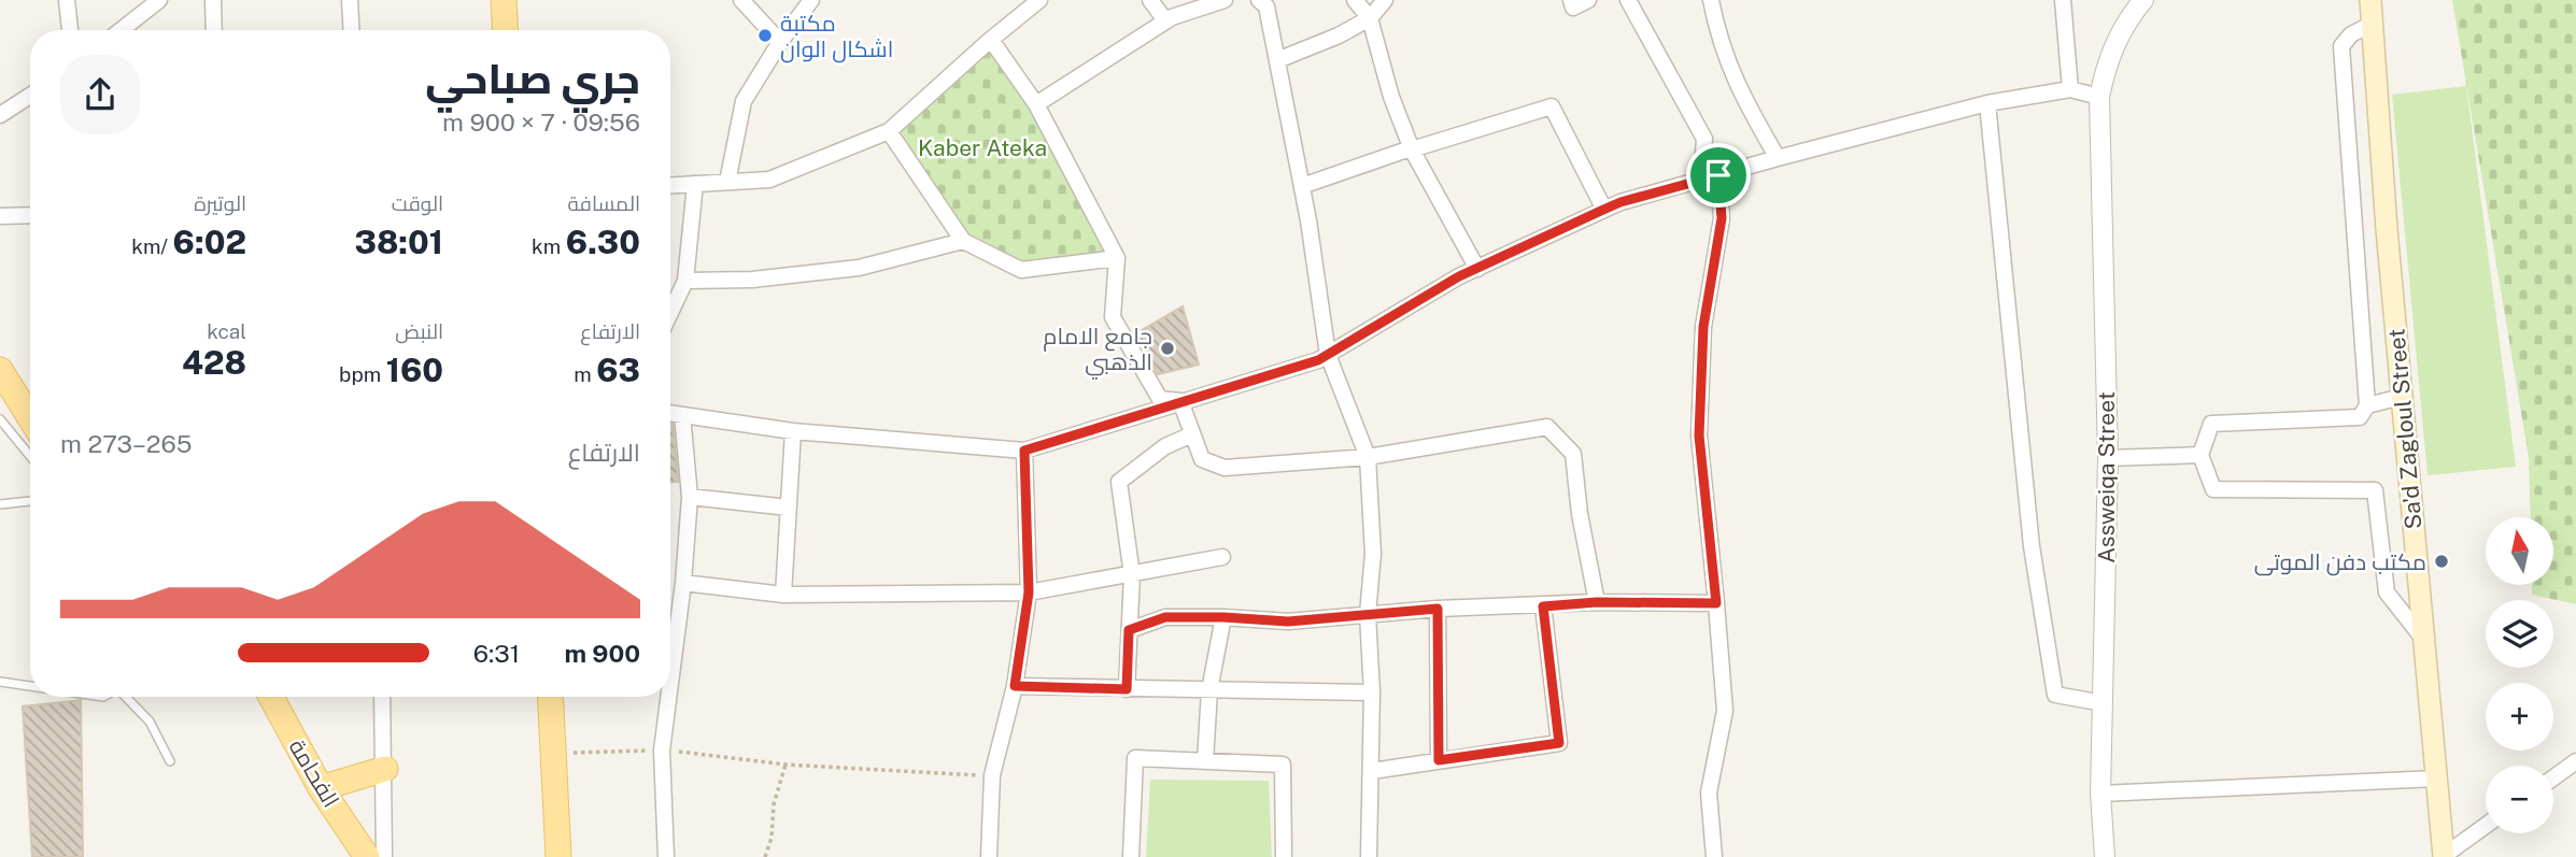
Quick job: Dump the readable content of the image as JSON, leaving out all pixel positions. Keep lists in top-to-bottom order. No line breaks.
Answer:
{"streets":{"main road":["Sa'd Zagloul Street","الفحامة"],"street":["Assweiqa Street"]},"parks":["Kaber Ateka"],"places":["مكتبة اشكال الوان","جامع الامام الذهبي","مكتب دفن الموتى"],"north":"top","page":{"heading":["جري صباحي","09:56 · 7 × 900 m"],"stats":[["المسافة","6.30 km"],["الوقت","38:01"],["الوتيرة","6:02 /km"],["الارتفاع","63 m"],["النبض","160 bpm"],["kcal","428"]],"chart":["الارتفاع","265–273 m"],"map_buttons":["+","−"],"list":[{"name":"900 m","note":"6:31"}]}}
